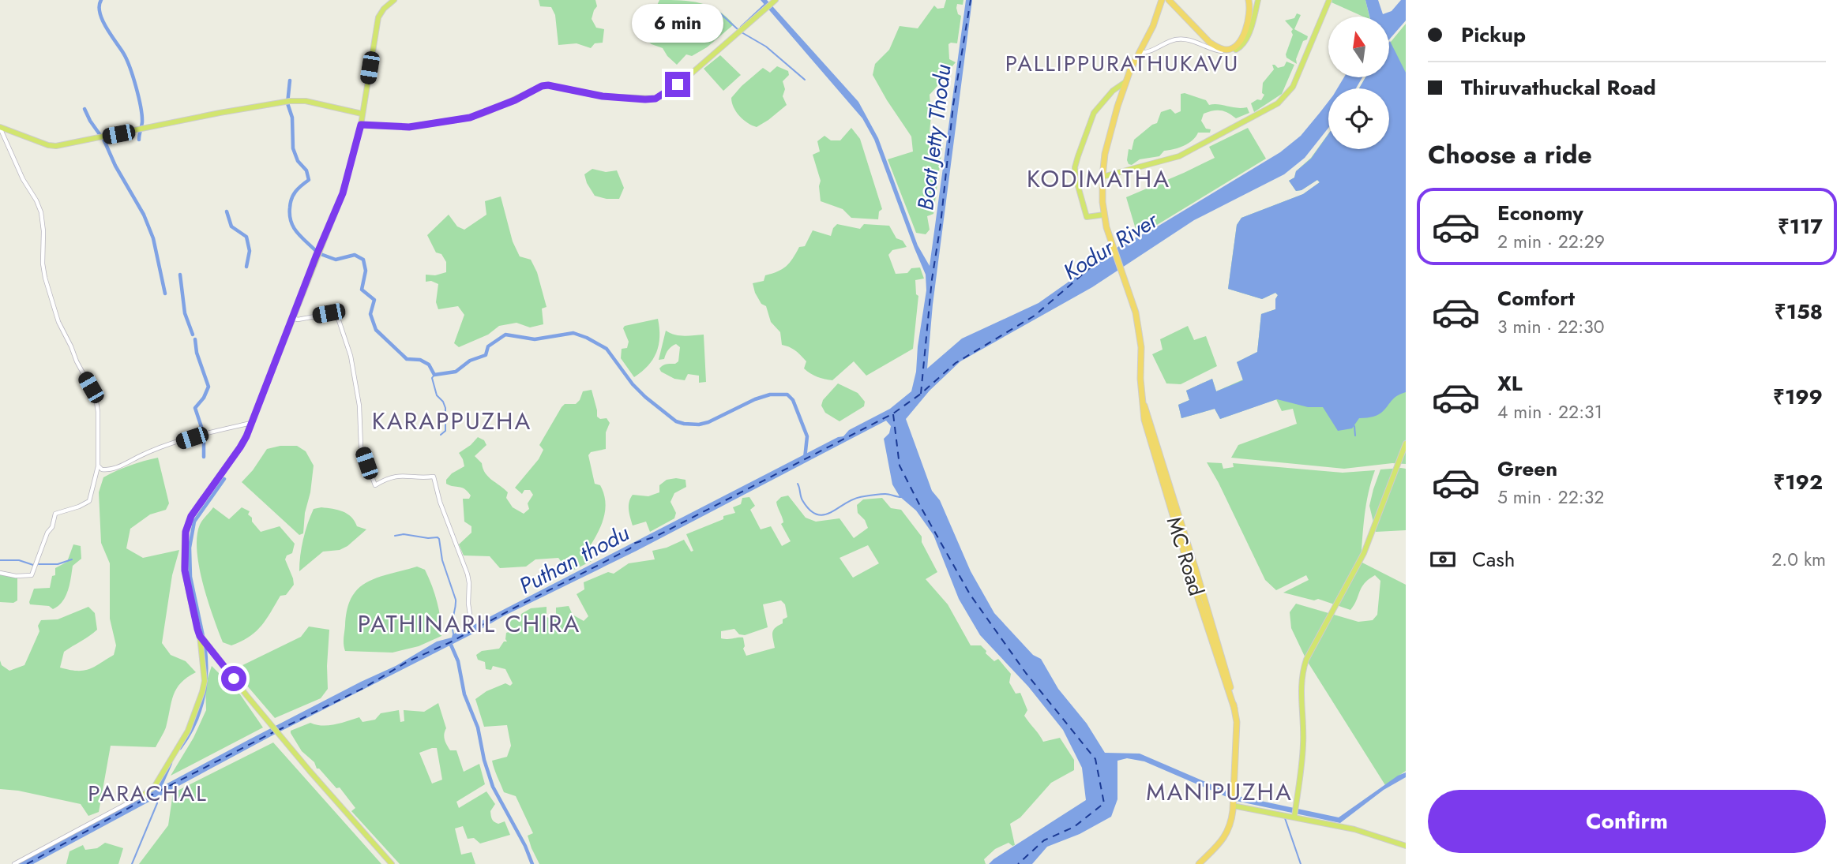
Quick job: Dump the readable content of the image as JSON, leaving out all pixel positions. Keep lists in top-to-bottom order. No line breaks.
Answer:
{"streets":{"highway":["MC Road"]},"districts":["PALLIPPURATHUKAVU","KODIMATHA","KARAPPUZHA","PATHINARIL CHIRA","MANIPUZHA","PARACHAL"],"water":["Boat Jetty Thodu","Kodur River","Puthan thodu"],"north":"top","page":{"banner":["Pickup","Thiruvathuckal Road"],"bubble":"6 min","heading":"Choose a ride","list":[{"name":"Economy","note":"2 min · 22:29","value":"₹117"},{"name":"Comfort","note":"3 min · 22:30","value":"₹158"},{"name":"XL","note":"4 min · 22:31","value":"₹199"},{"name":"Green","note":"5 min · 22:32","value":"₹192"}],"pay":["Cash","2.0 km"],"buttons":"Confirm"}}
